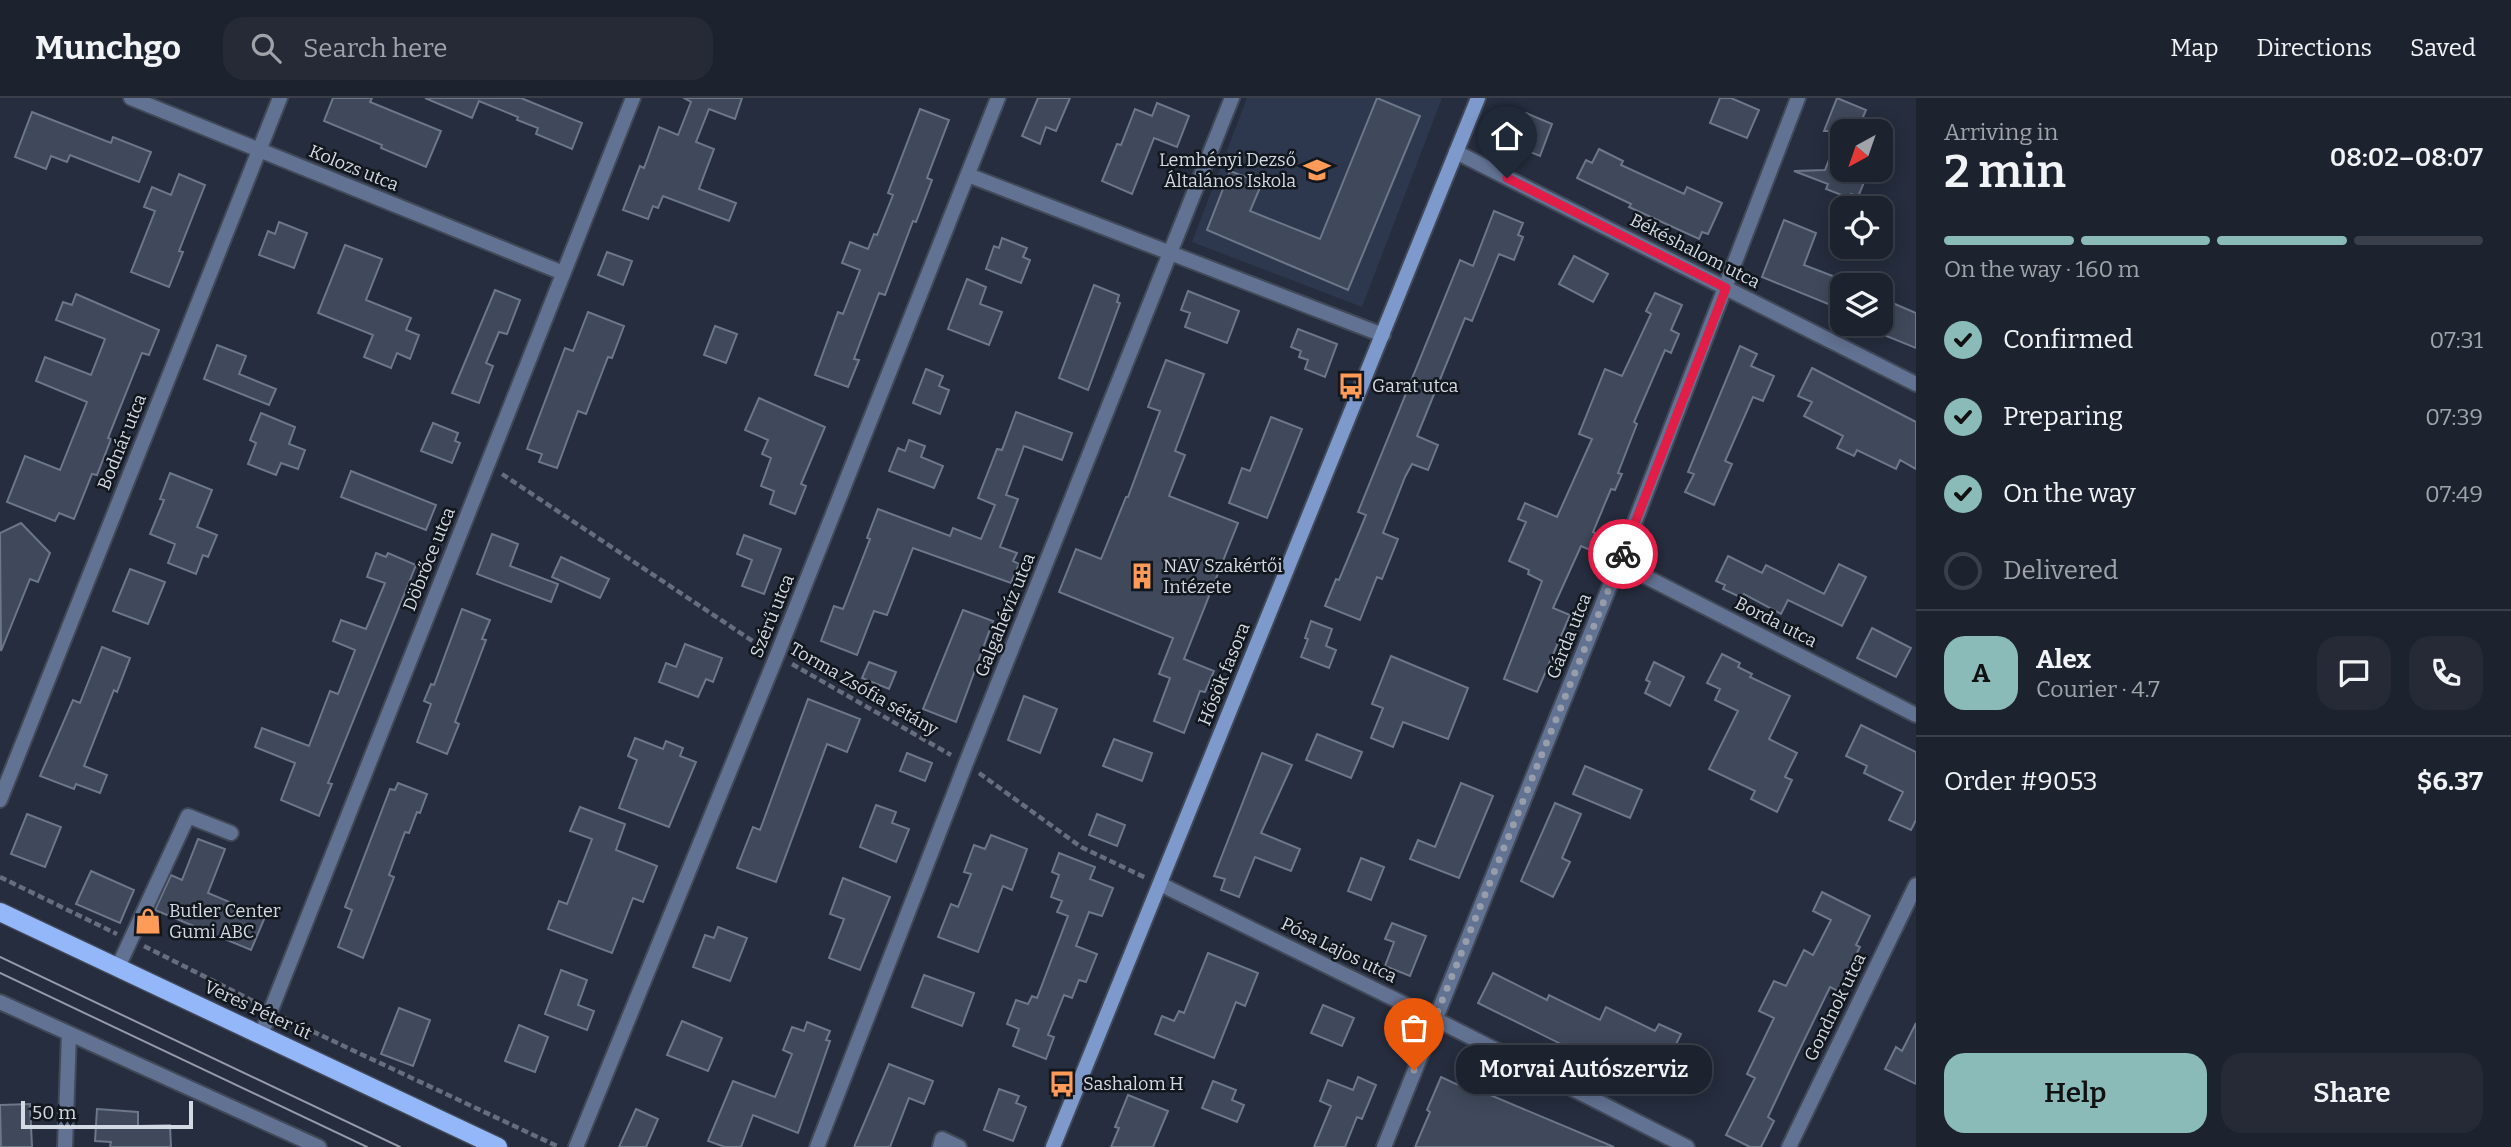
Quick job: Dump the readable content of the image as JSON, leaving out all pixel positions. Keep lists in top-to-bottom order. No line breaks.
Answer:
{"streets":{"main road":["Veres Péter út"],"street":["Kolozs utca","Békéshalom utca","Bodnár utca","Döbrőce utca","Galgahévíz utca","Szérű utca","Borda utca","Gárda utca","Hősök fasora","Pósa Lajos utca","Gondnok utca"],"path":["Torma Zsófia sétány"]},"crossings":[["Kolozs utca","Bodnár utca"],["Kolozs utca","Döbrőce utca"],["Békéshalom utca","Gárda utca"],["Békéshalom utca","Hősök fasora"],["Döbrőce utca","Torma Zsófia sétány"],["Döbrőce utca","Veres Péter út"],["Galgahévíz utca","Torma Zsófia sétány"],["Szérű utca","Torma Zsófia sétány"],["Borda utca","Gárda utca"],["Gárda utca","Pósa Lajos utca"],["Hősök fasora","Torma Zsófia sétány"],["Hősök fasora","Pósa Lajos utca"],["Torma Zsófia sétány","Pósa Lajos utca"]],"places":{"school or university":["Lemhényi Dezső Általános Iskola"],"bus stop":["Garat utca","Sashalom H"],"building":["NAV Szakértői Intézete"],"shop":["Butler Center Gumi ABC"],"other":["Morvai Autószerviz"]},"scale_bar":"50 m","north":"bottom left","page":{"header":"Munchgo","search":"Search here","nav":["Map","Directions","Saved"],"heading":["2 min","Arriving in","08:02–08:07"],"panel":["Alex","Courier · 4.7","Order #9053","$6.37"],"bar":"On the way · 160 m","list":[["Confirmed","07:31"],["Preparing","07:39"],["On the way","07:49"],"Delivered"],"round":"A","buttons":["Help","Share"],"bubble":"Morvai Autószerviz","scale":"50 m"}}
